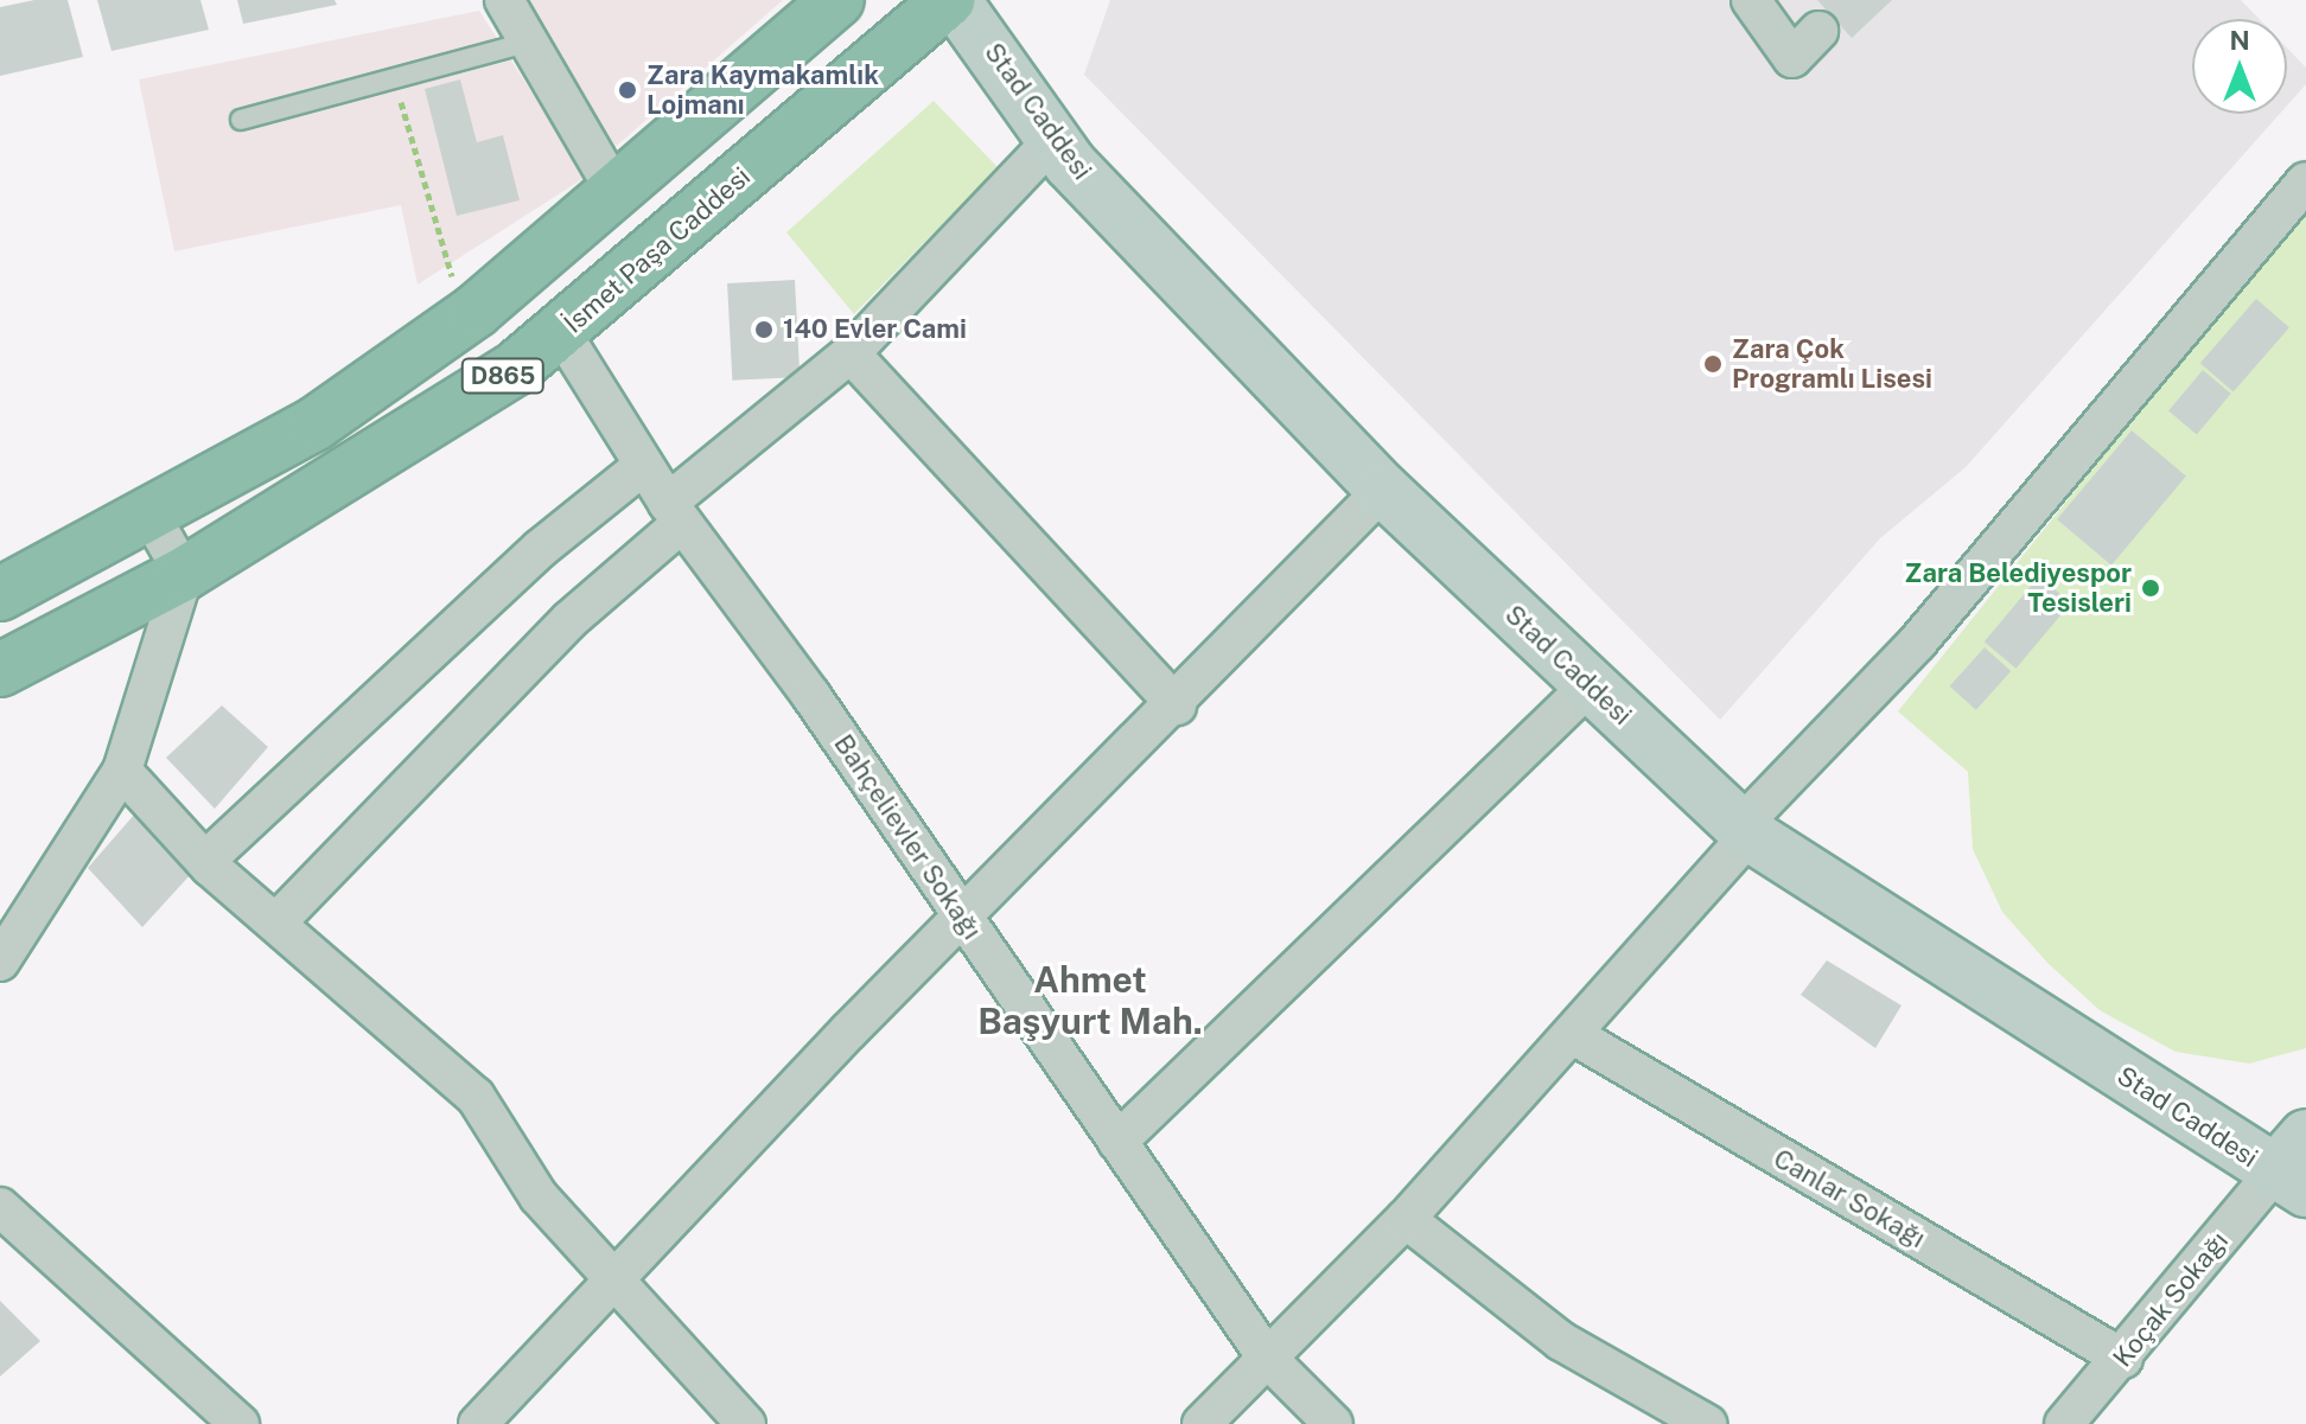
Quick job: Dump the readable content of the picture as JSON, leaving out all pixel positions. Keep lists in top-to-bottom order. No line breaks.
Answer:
{"streets":{"highway":["İsmet Paşa Caddesi","D865"],"street":["Stad Caddesi","Bahçelievler Sokağı","Canlar Sokağı","Koçak Sokağı"]},"crossings":[["Stad Caddesi","İsmet Paşa Caddesi"],["Stad Caddesi","Koçak Sokağı"],["İsmet Paşa Caddesi","Bahçelievler Sokağı"],["Canlar Sokağı","Koçak Sokağı"]],"districts":["Ahmet Başyurt Mah."],"places":["Zara Kaymakamlık Lojmanı","140 Evler Cami","Zara Çok Programlı Lisesi","Zara Belediyespor Tesisleri"],"north":"top"}
